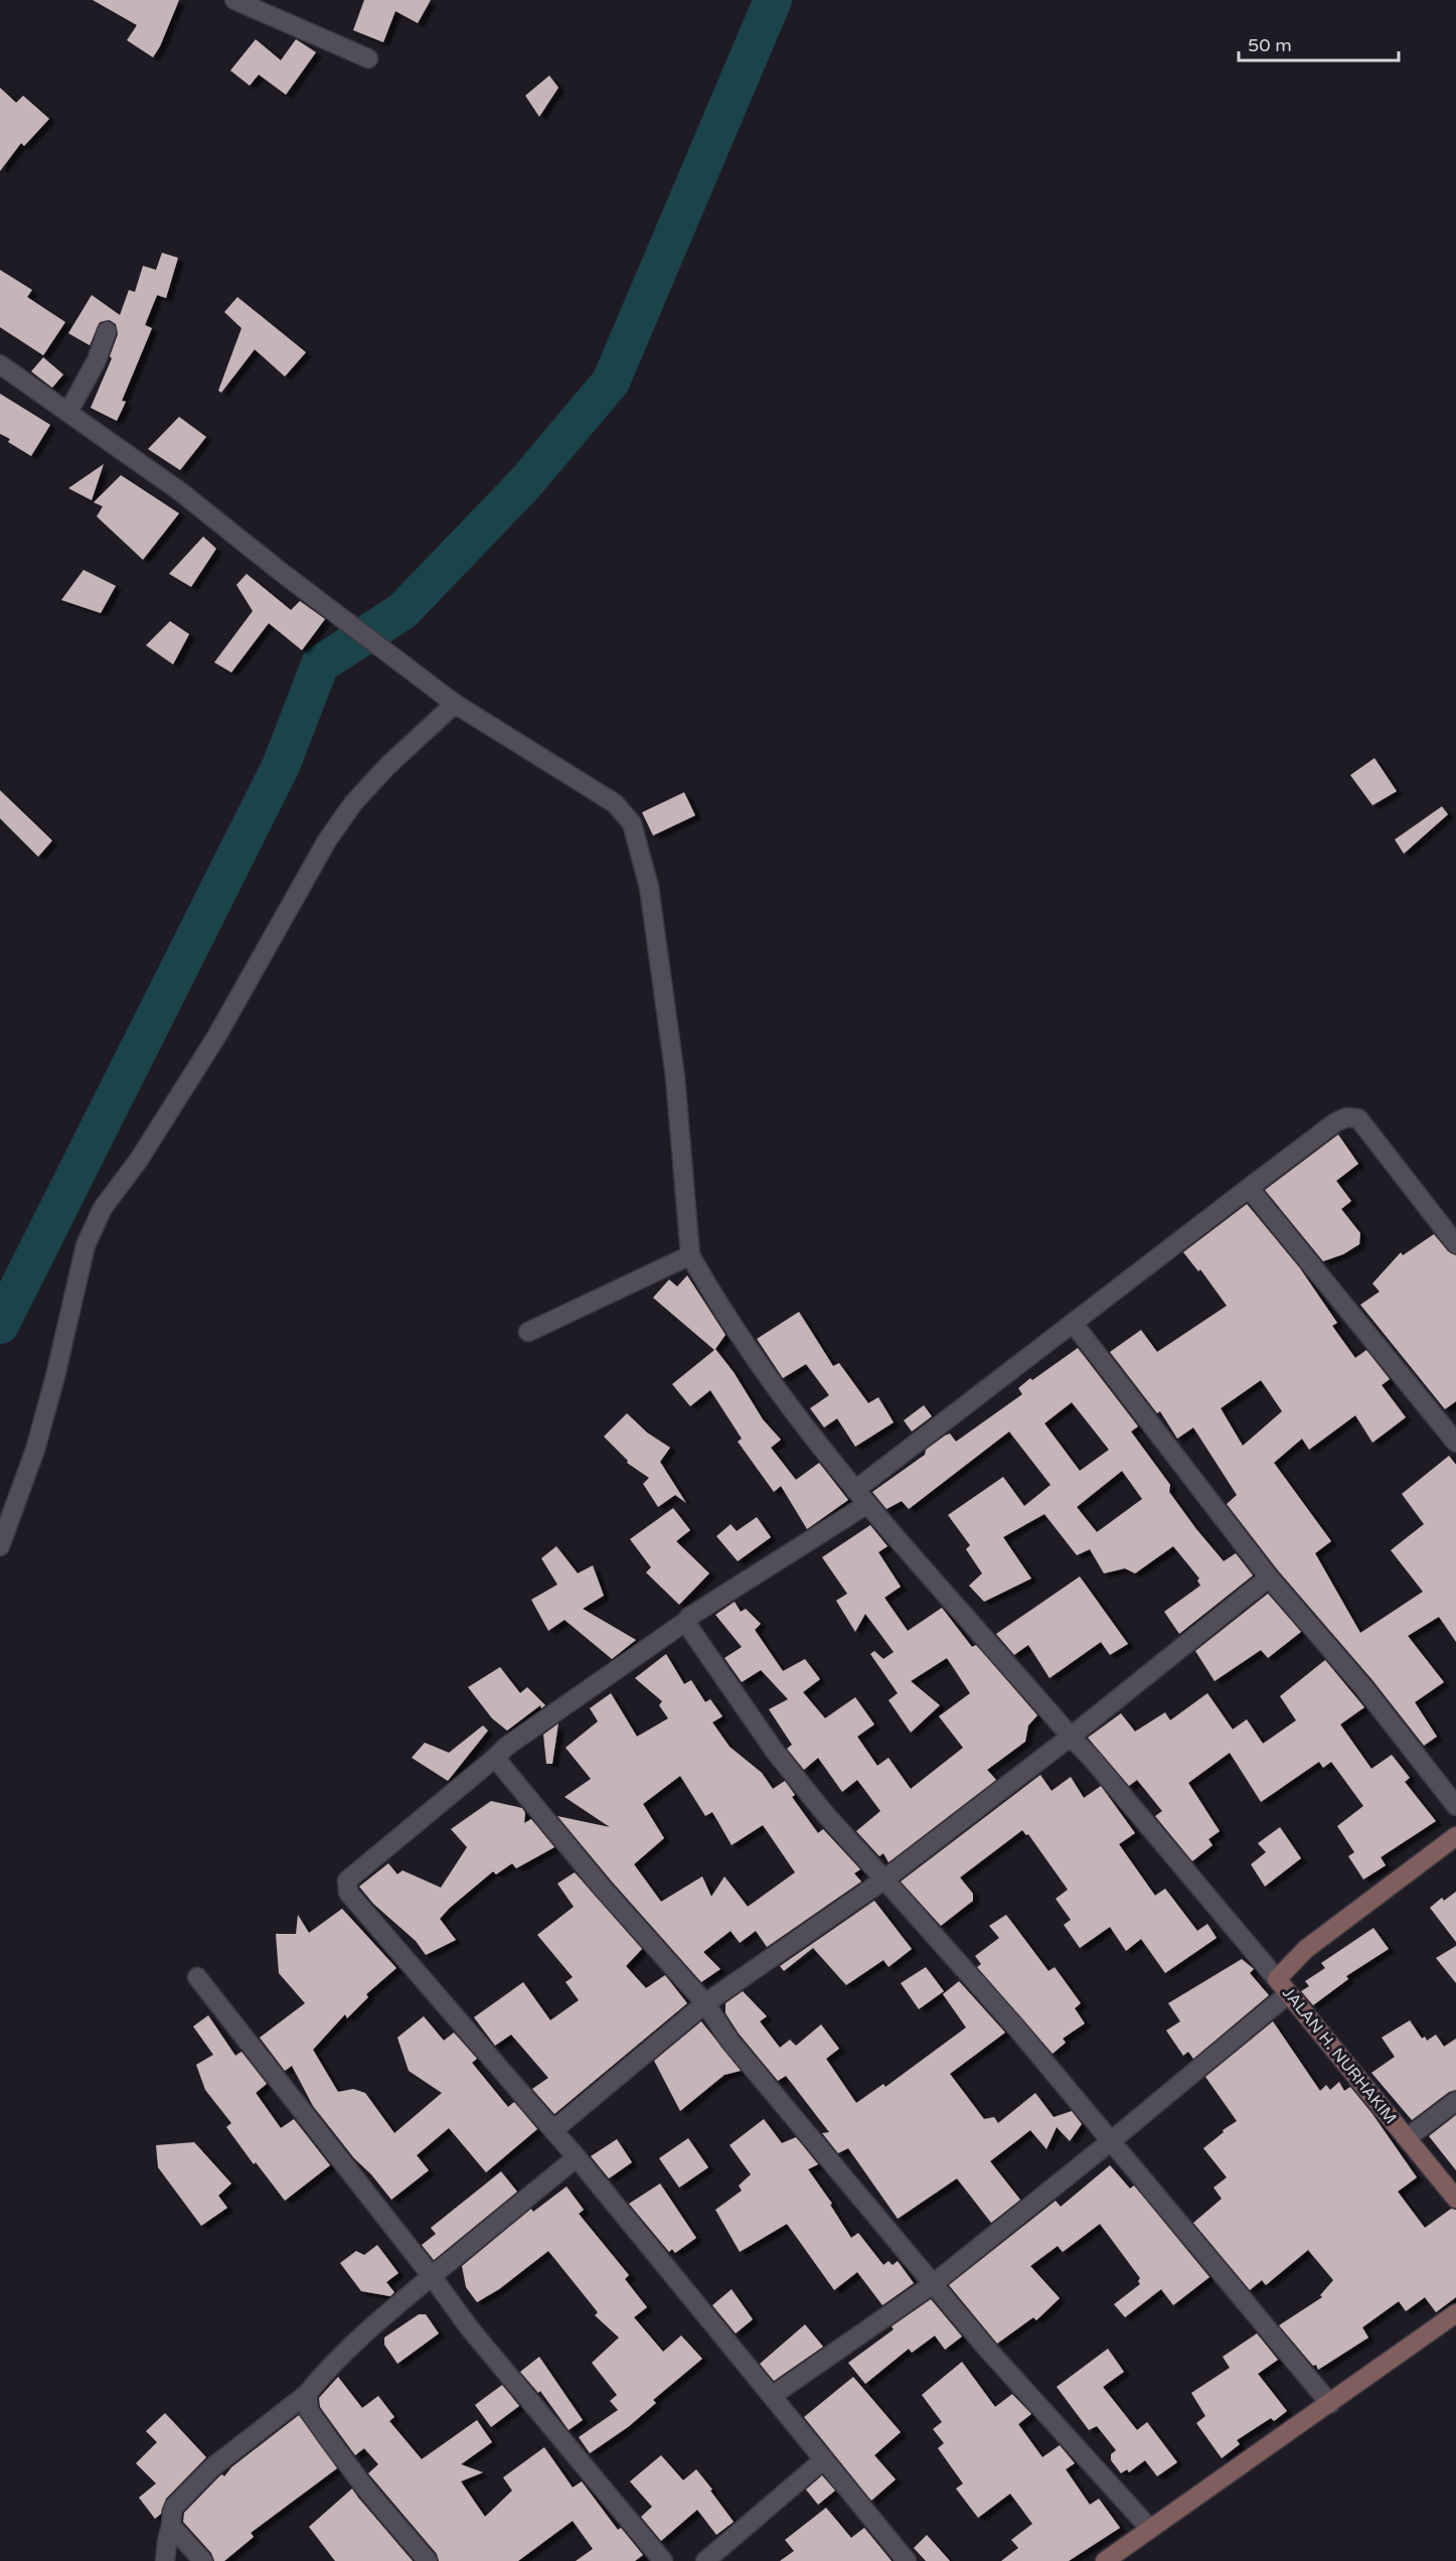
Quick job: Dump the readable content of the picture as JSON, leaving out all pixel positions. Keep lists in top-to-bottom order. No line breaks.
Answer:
{"streets":{"main road":["JALAN H. NURHAKIM"]},"scale_bar":"50 m"}
